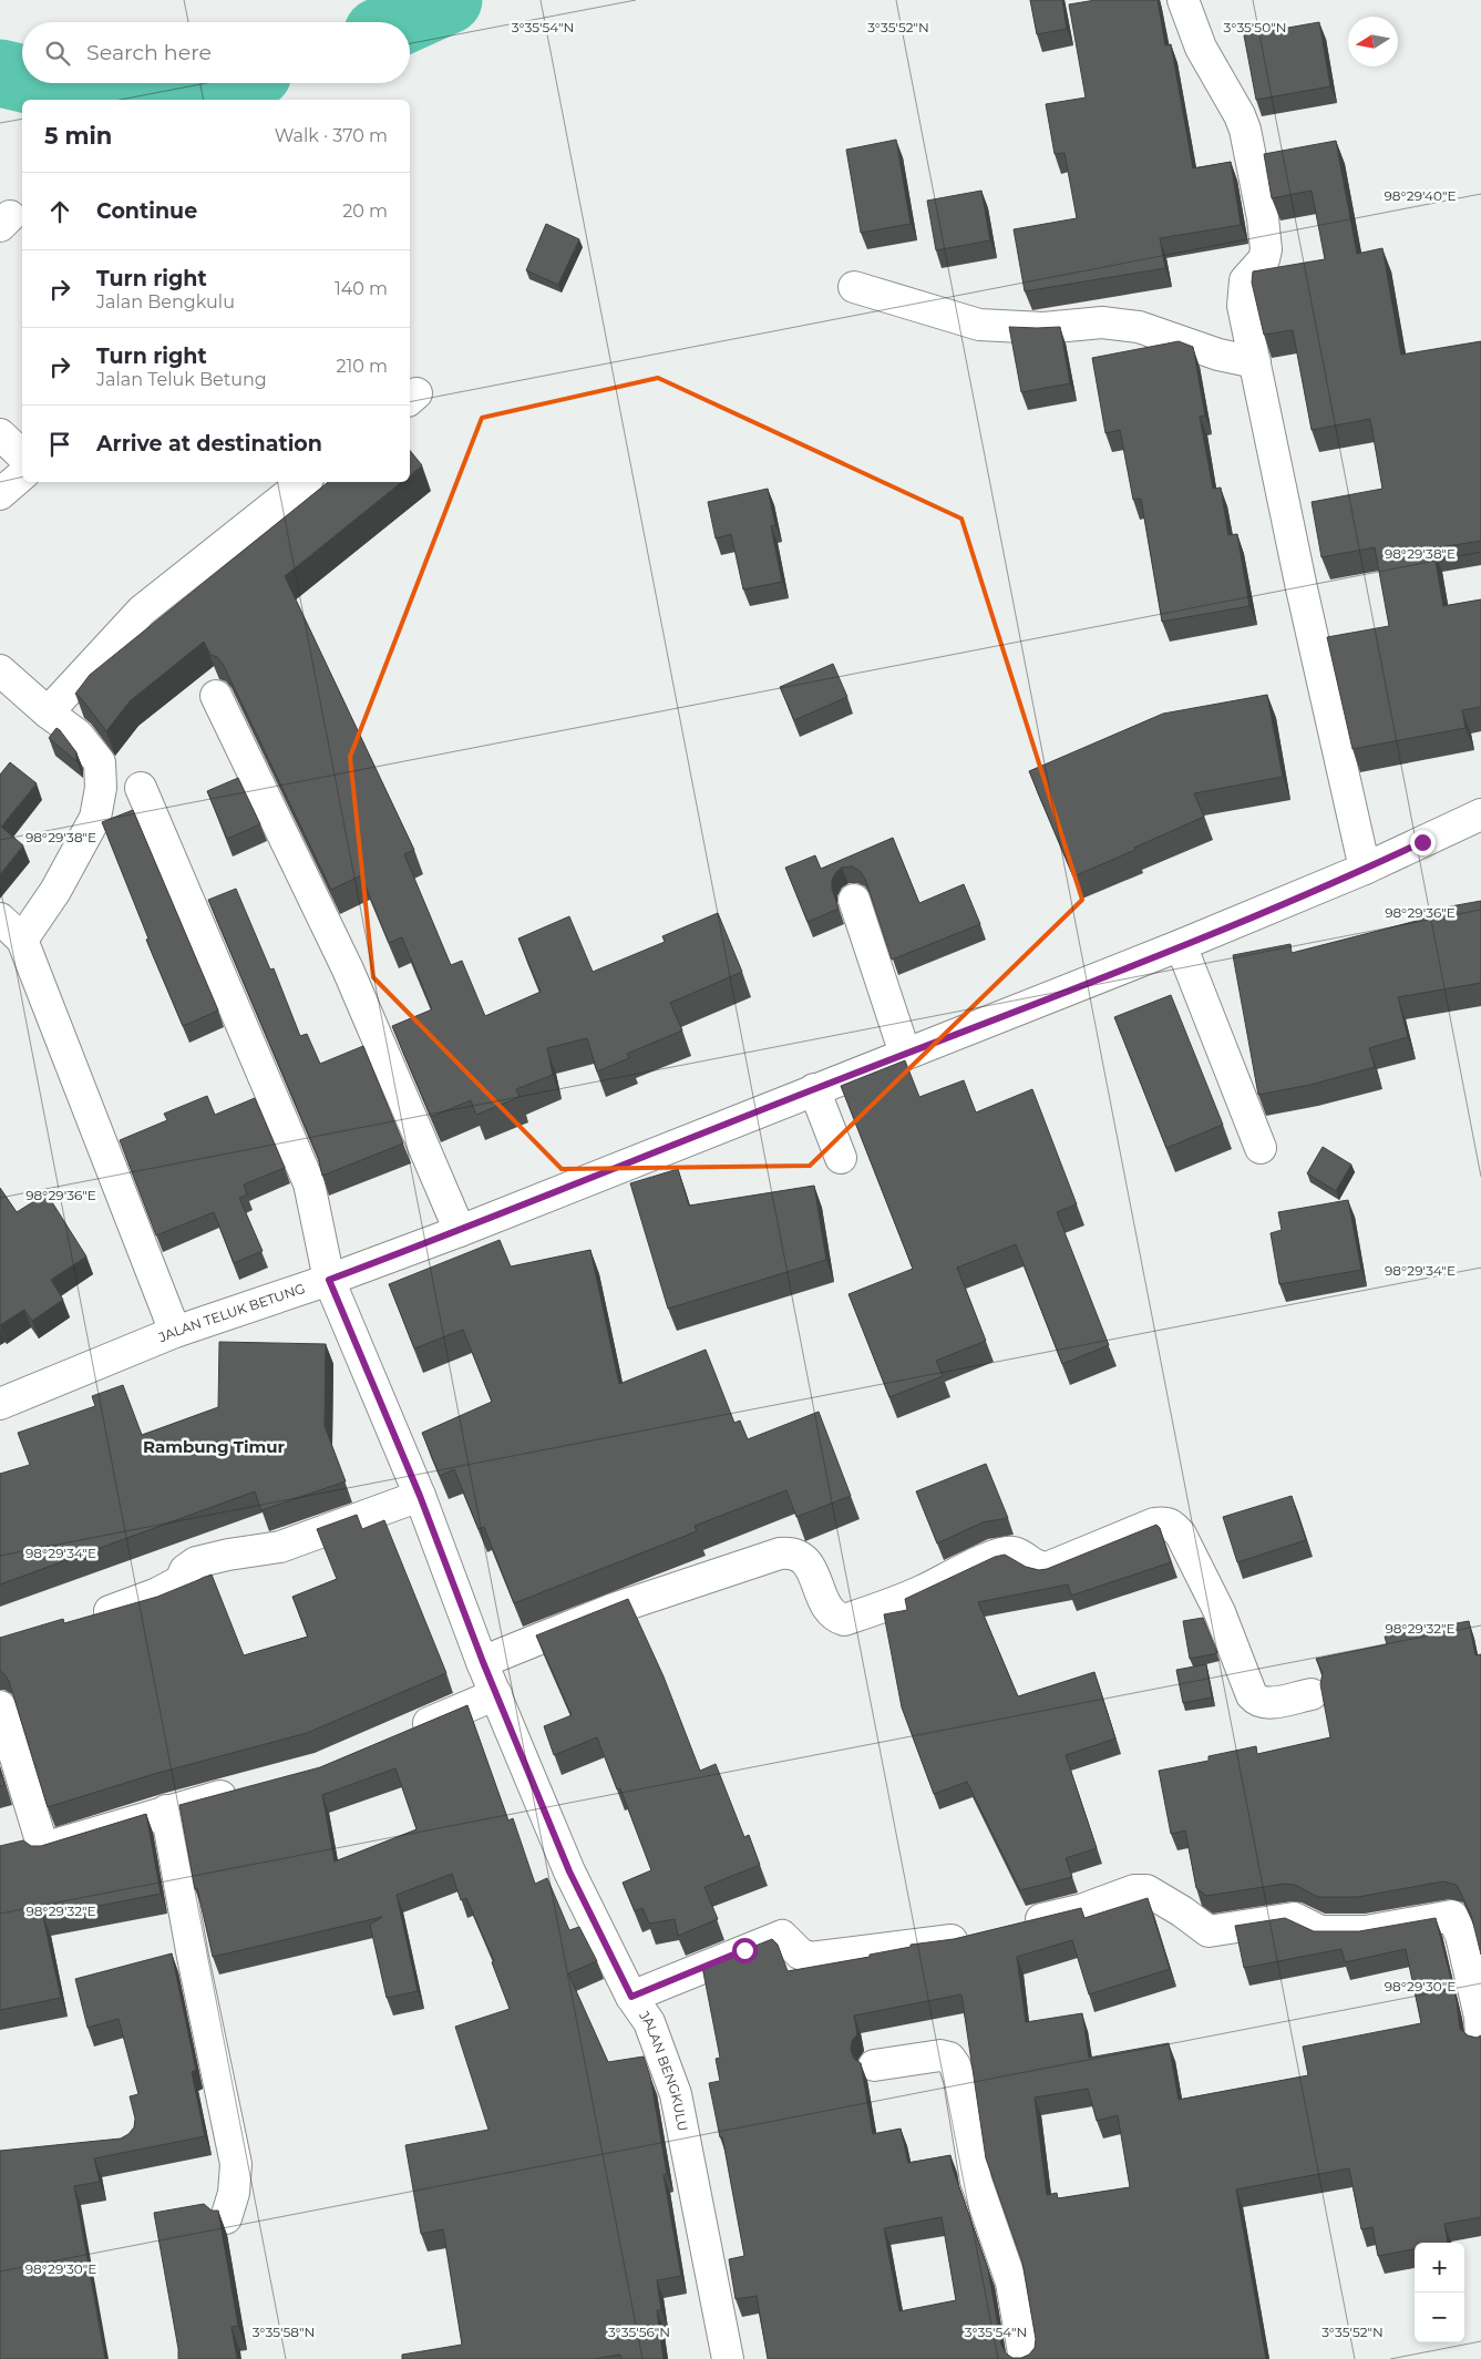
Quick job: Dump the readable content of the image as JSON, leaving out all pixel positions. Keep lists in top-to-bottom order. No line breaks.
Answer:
{"streets":{"street":["JALAN TELUK BETUNG","JALAN BENGKULU"]},"crossings":[["JALAN TELUK BETUNG","JALAN BENGKULU"]],"districts":["Rambung Timur"],"north":"left","page":{"search":"Search here","heading":["5 min","Walk · 370 m"],"list":[["Continue","20 m"],["Turn right","Jalan Bengkulu","140 m"],["Turn right","Jalan Teluk Betung","210 m"],"Arrive at destination"],"map_buttons":["+","−"]},"coordinates":["3°35'54\"N","3°35'52\"N","3°35'50\"N","98°29'40\"E","98°29'38\"E","98°29'36\"E","98°29'34\"E","98°29'32\"E","98°29'30\"E","3°35'58\"N","3°35'56\"N"]}
